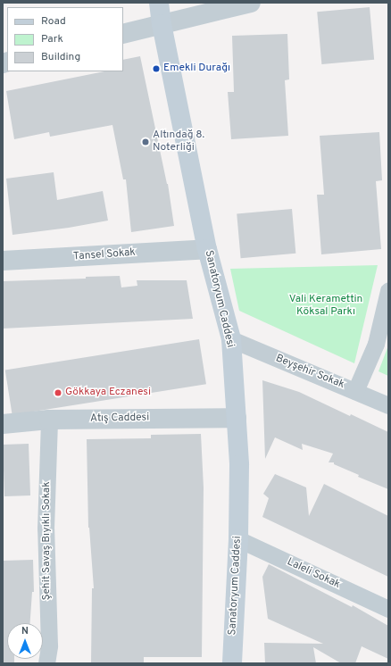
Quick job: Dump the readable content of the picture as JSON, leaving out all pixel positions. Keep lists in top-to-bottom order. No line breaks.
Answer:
{"streets":{"main road":["Sanatoryum Caddesi"],"street":["Tansel Sokak","Beyşehir Sokak","Atış Caddesi","Şehit Savaş Bıyıklı Sokak","Laleli Sokak"]},"crossings":[["Tansel Sokak","Sanatoryum Caddesi"],["Sanatoryum Caddesi","Beyşehir Sokak"],["Sanatoryum Caddesi","Atış Caddesi"],["Sanatoryum Caddesi","Laleli Sokak"],["Atış Caddesi","Şehit Savaş Bıyıklı Sokak"]],"parks":["Vali Keramettin Köksal Parkı"],"places":["Emekli Durağı","Altındağ 8. Noterliği","Gökkaya Eczanesi"],"legend":["Road","Park","Building"],"north":"top"}
